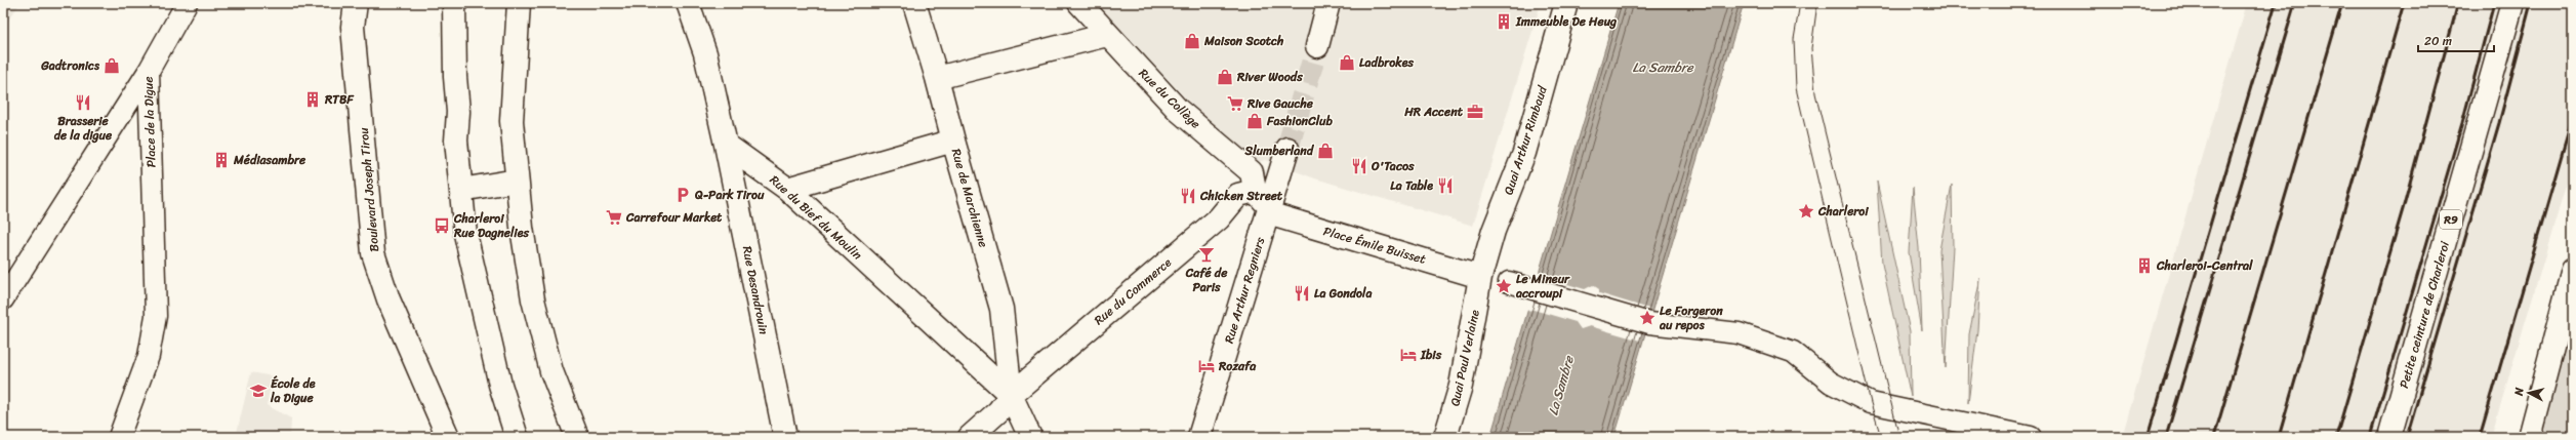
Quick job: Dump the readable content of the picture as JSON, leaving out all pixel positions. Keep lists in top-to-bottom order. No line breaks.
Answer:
{"streets":{"main road":["Rue du Collège","Quai Arthur Rimbaud","Boulevard Joseph Tirou","Rue de Marchienne","Rue du Bief du Moulin","R9","Place Émile Buisset","Rue Desandrouin","Rue Arthur Regniers","Rue du Commerce","Petite ceinture de Charleroi","Quai Paul Verlaine"],"street":["Place de la Digue"]},"crossings":[["Rue du Collège","Place Émile Buisset"],["Rue du Collège","Rue Arthur Regniers"],["Rue du Collège","Rue du Commerce"],["Quai Arthur Rimbaud","Place Émile Buisset"],["Quai Arthur Rimbaud","Quai Paul Verlaine"],["Rue de Marchienne","Rue du Bief du Moulin"],["Rue de Marchienne","Rue du Commerce"],["Rue du Bief du Moulin","Rue Desandrouin"],["Rue du Bief du Moulin","Rue du Commerce"],["Place Émile Buisset","Rue Arthur Regniers"],["Place Émile Buisset","Quai Paul Verlaine"]],"water":["La Sambre"],"places":{"building":["Immeuble De Heug","RTBF","Médiasambre","Charleroi-Central"],"shop":["Maison Scotch","Ladbrokes","Gadtronics","River Woods","FashionClub","Slumberland"],"restaurant":["Brasserie de la digue","O'Tacos","La Table","Chicken Street","La Gondola"],"supermarket":["Rive Gauche","Carrefour Market"],"office":["HR Accent"],"parking":["Q-Park Tirou"],"place":["Charleroi","Le Mineur accroupi","Le Forgeron au repos"],"bus stop":["Charleroi Rue Dagnelies"],"bar":["Café de Paris"],"hotel":["Ibis","Rozafa"],"school or university":["École de la Digue"]},"scale_bar":"20 m","north":"left"}
